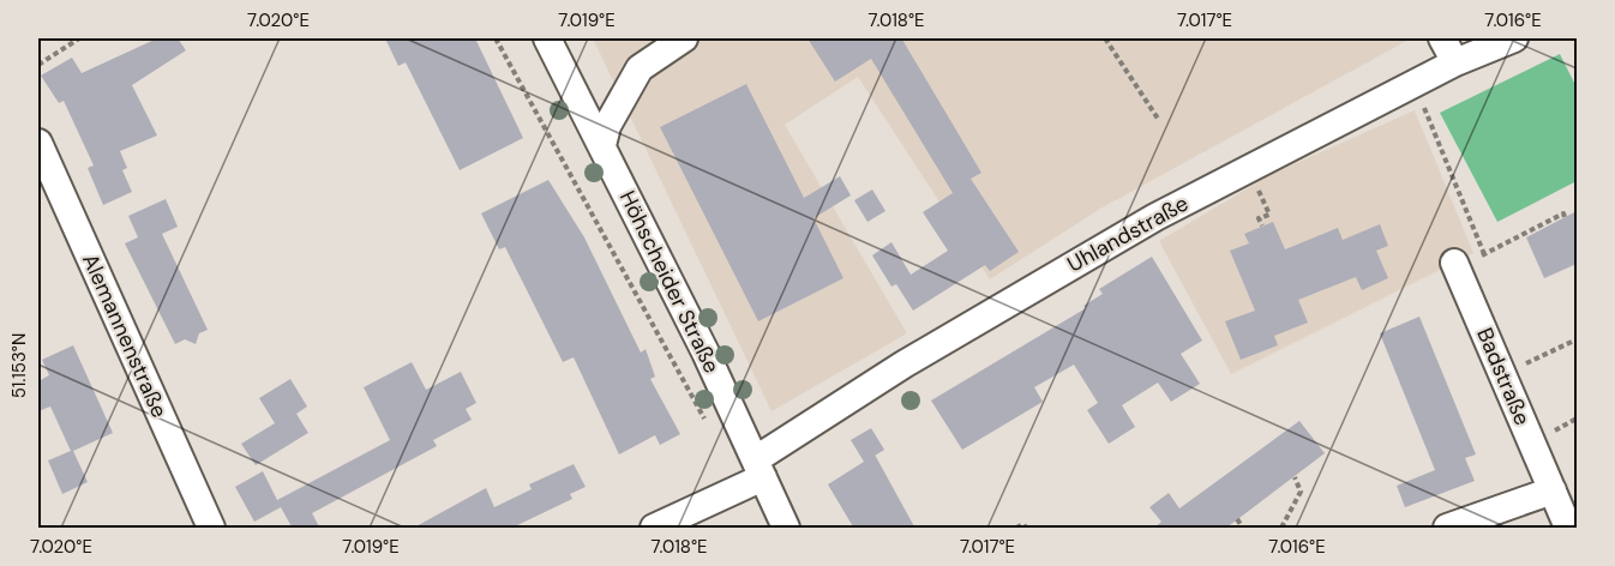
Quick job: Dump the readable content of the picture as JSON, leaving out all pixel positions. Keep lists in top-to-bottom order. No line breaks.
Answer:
{"streets":{"street":["Uhlandstraße","Höhscheider Straße","Alemannenstraße","Badstraße"]},"crossings":[["Uhlandstraße","Höhscheider Straße"]],"coordinates":["7.020°E","7.019°E","7.018°E","7.017°E","7.016°E","51.153°N"]}
